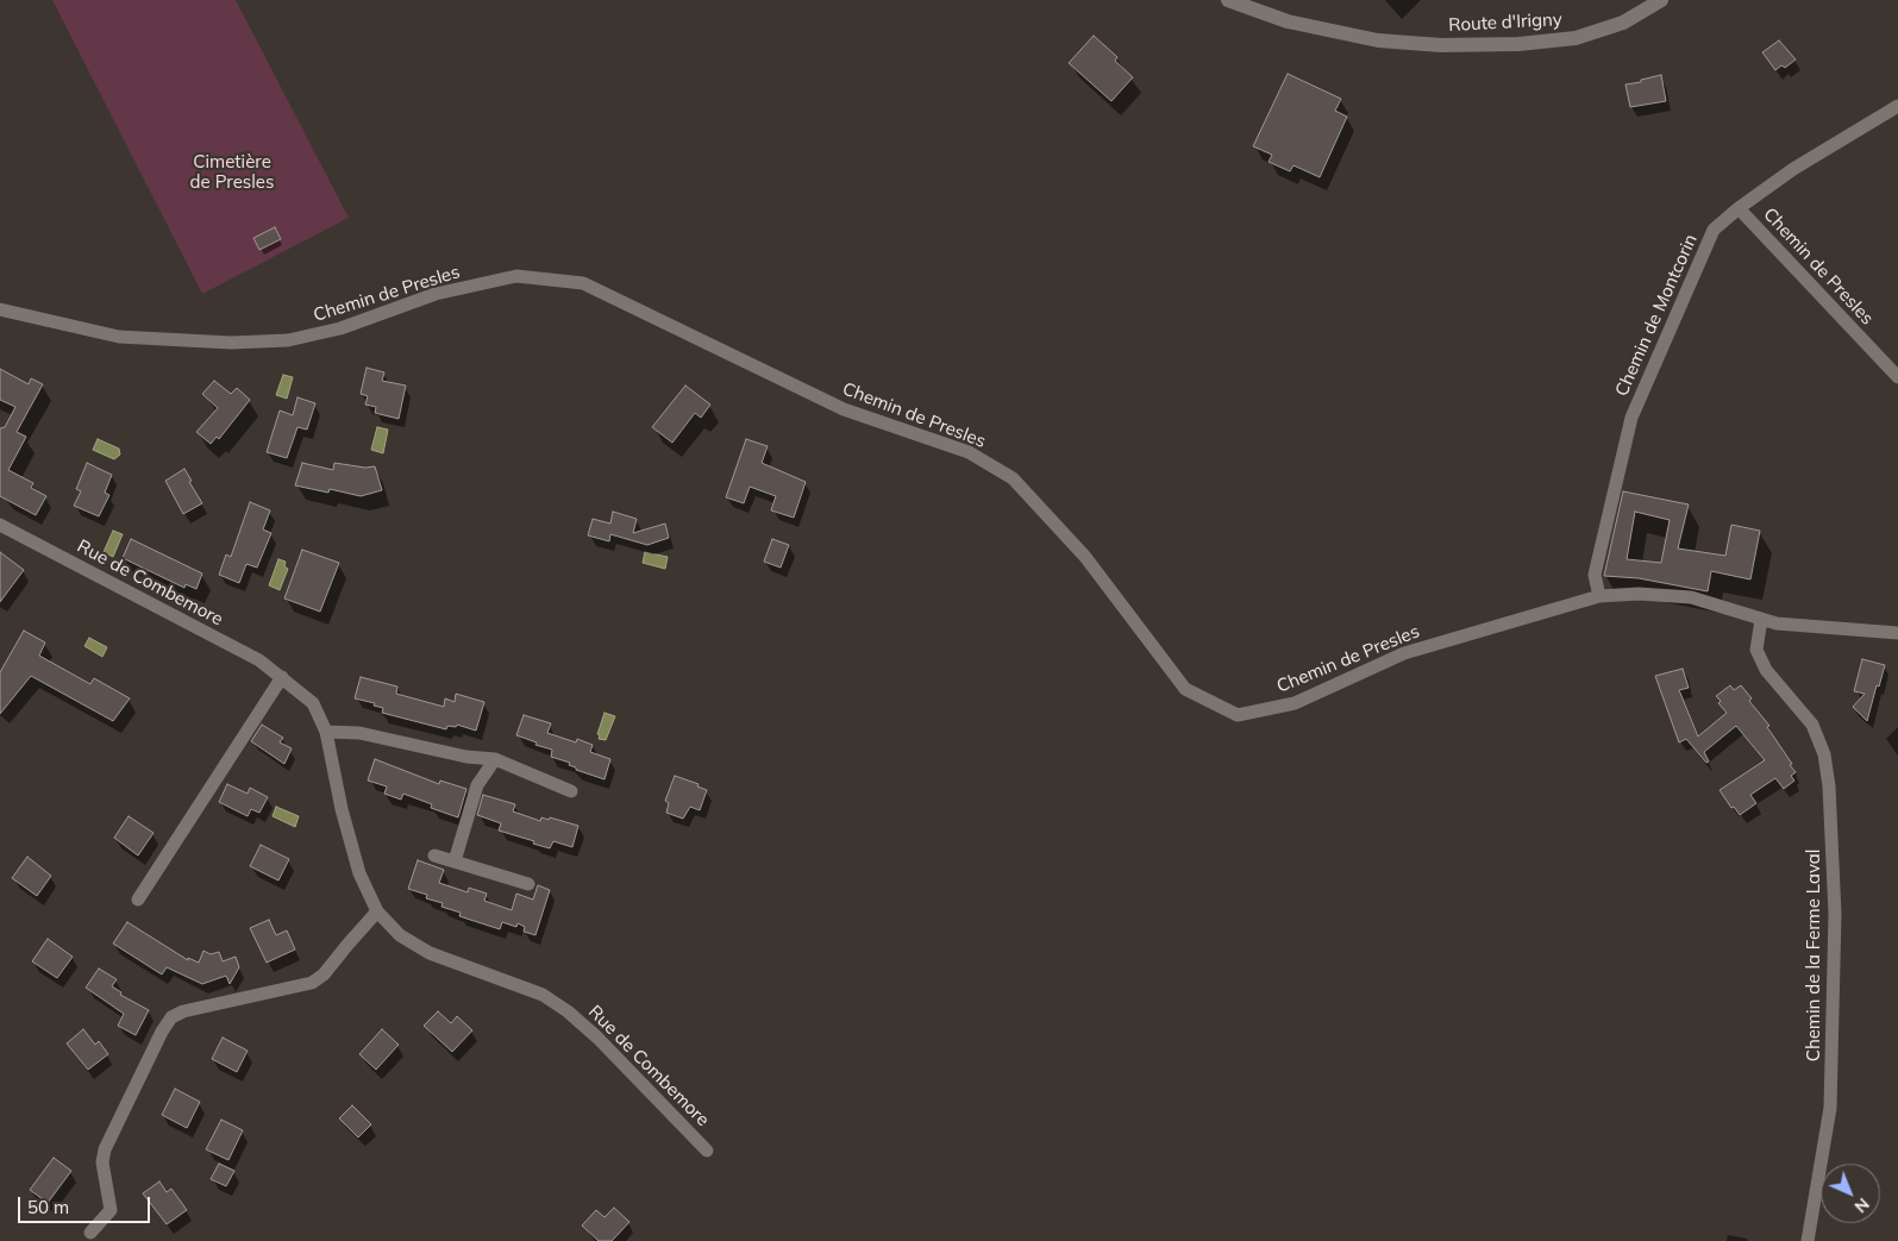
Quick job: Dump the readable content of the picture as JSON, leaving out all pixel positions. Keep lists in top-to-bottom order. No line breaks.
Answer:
{"streets":{"street":["Route d'Irigny","Chemin de Presles","Chemin de Montcorin","Rue de Combemore","Chemin de la Ferme Laval"]},"crossings":[["Chemin de Presles","Chemin de Montcorin"],["Chemin de Presles","Chemin de la Ferme Laval"]],"parks":["Cimetière de Presles"],"scale_bar":"50 m","north":"bottom right"}
